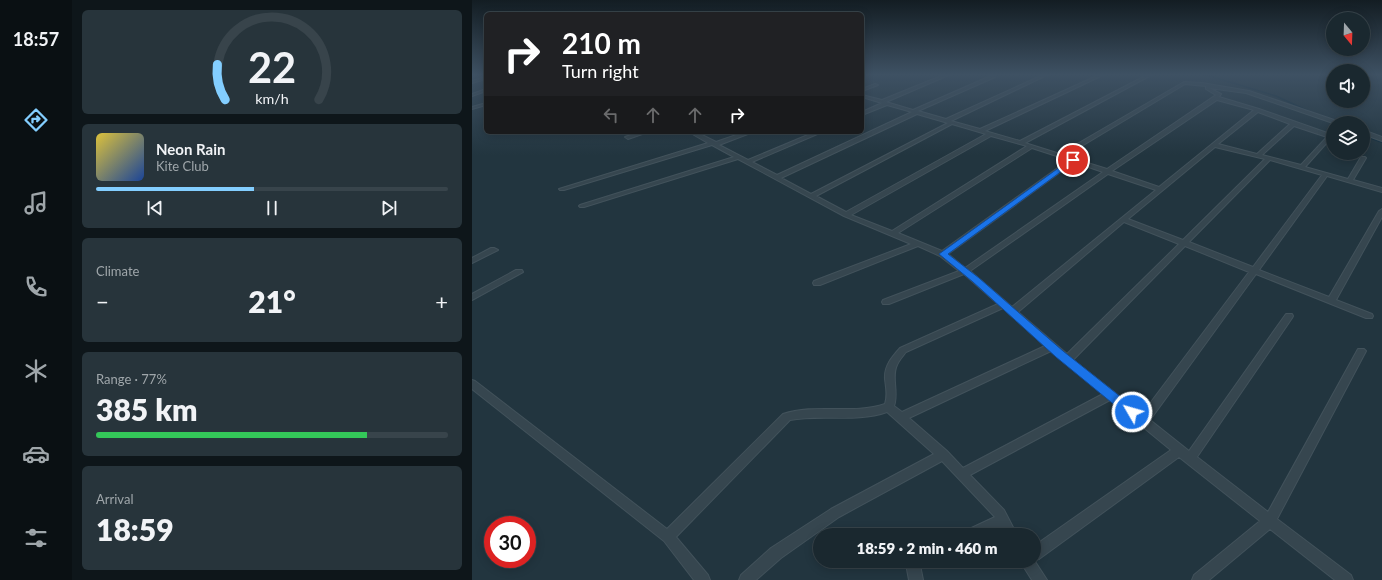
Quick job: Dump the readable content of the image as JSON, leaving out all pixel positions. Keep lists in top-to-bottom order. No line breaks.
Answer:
{"north":"bottom","page":{"tabs":"18:57","turn":["210 m","Turn right"],"song":["Neon Rain","Kite Club"],"tile":["Climate",["Range · 77%","385 km"],["Arrival","18:59"]],"heat":["−","21°","+"],"limit":"30","trip":"18:59 · 2 min · 460 m","gauge":["22","km/h"]}}
